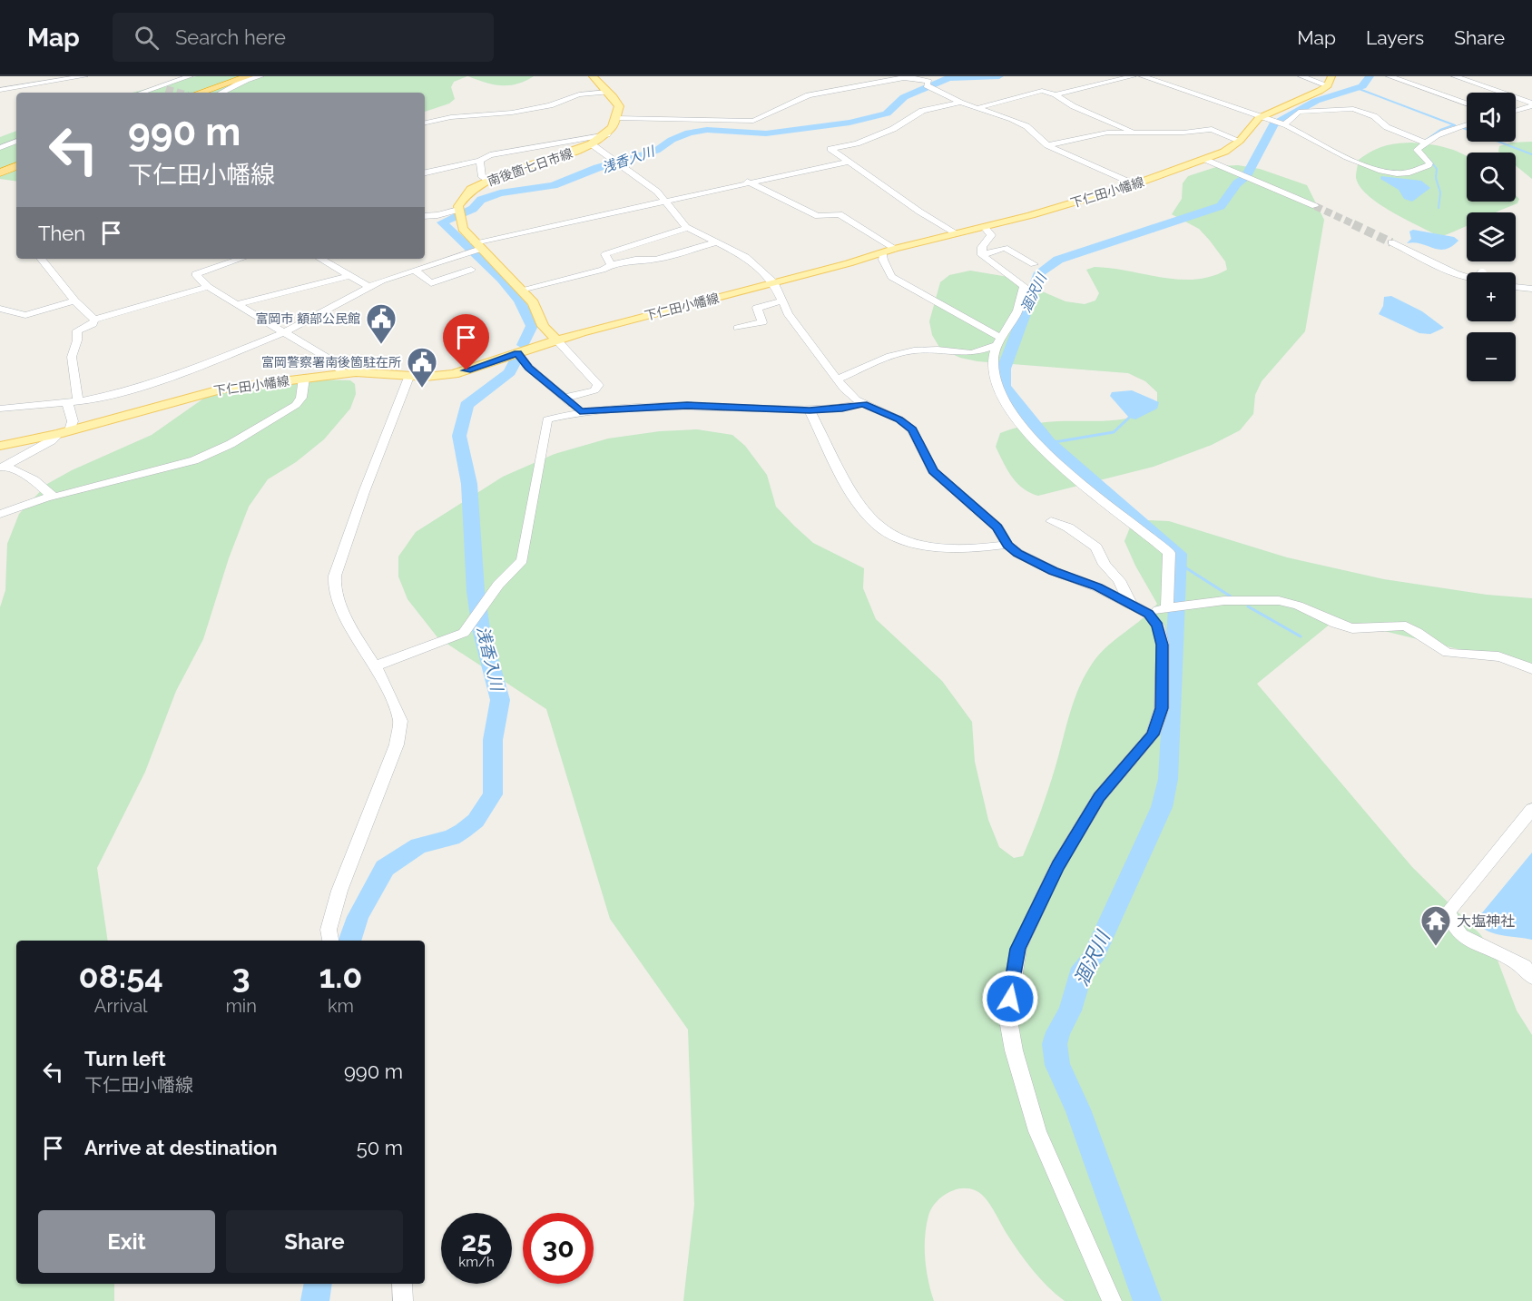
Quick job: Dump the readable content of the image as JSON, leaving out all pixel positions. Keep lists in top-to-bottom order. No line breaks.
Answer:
{"streets":{"main road":["南後箇七日市線","下仁田小幡線"]},"water":["浅香入川","涸沢川"],"places":{"public building":["富岡市 額部公民館","富岡警察署南後箇駐在所"],"temple":["大塩神社"]},"page":{"header":"Map","search":"Search here","nav":["Map","Layers","Share"],"map_buttons":["+","−"],"turn":["990 m","下仁田小幡線"],"then":"Then","eta":["08:54","Arrival","3","min","1.0","km"],"list":[{"name":"Turn left","note":"下仁田小幡線","value":"990 m"},{"name":"Arrive at destination","value":"50 m"}],"buttons":["Exit","Share"],"speed":"25 km/h","limit":"30"}}
